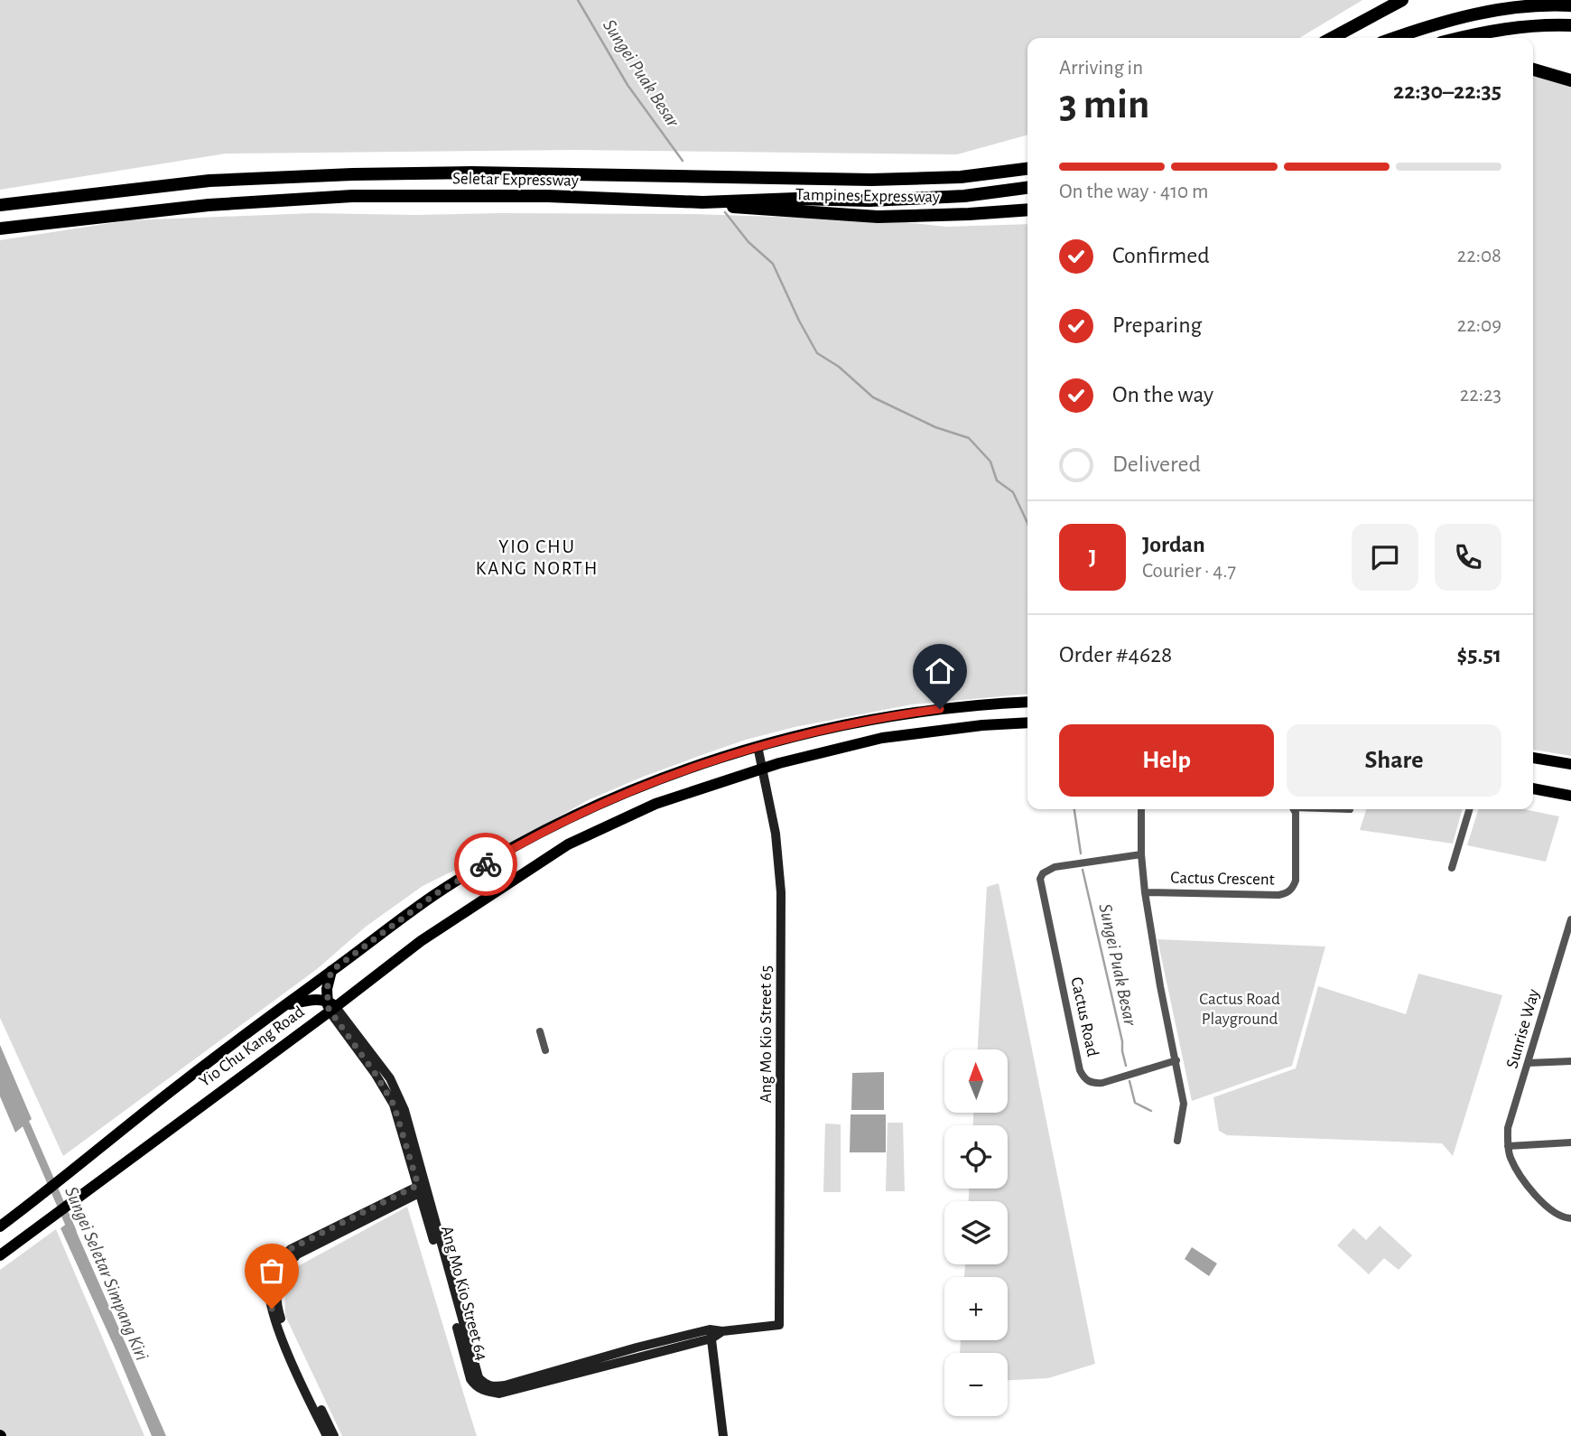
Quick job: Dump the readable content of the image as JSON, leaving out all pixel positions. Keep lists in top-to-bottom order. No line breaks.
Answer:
{"streets":{"highway":["Seletar Expressway","Tampines Expressway"],"main road":["Yio Chu Kang Road"],"street":["Cactus Crescent","Cactus Road","Sunrise Way","Ang Mo Kio Street 65","Ang Mo Kio Street 64"]},"crossings":[["Seletar Expressway","Tampines Expressway"],["Ang Mo Kio Street 65","Yio Chu Kang Road"],["Ang Mo Kio Street 65","Ang Mo Kio Street 64"],["Yio Chu Kang Road","Ang Mo Kio Street 64"]],"districts":["YIO CHU KANG NORTH"],"water":["Sungei Puak Besar","Sungei Seletar Simpang Kiri"],"parks":["Cactus Road Playground"],"north":"top","page":{"heading":["3 min","Arriving in","22:30–22:35"],"panel":["Jordan","Courier · 4.7","Order #4628","$5.51"],"bar":"On the way · 410 m","list":[["Confirmed","22:08"],["Preparing","22:09"],["On the way","22:23"],"Delivered"],"round":"J","buttons":["Help","Share"],"map_buttons":["+","−"]}}
